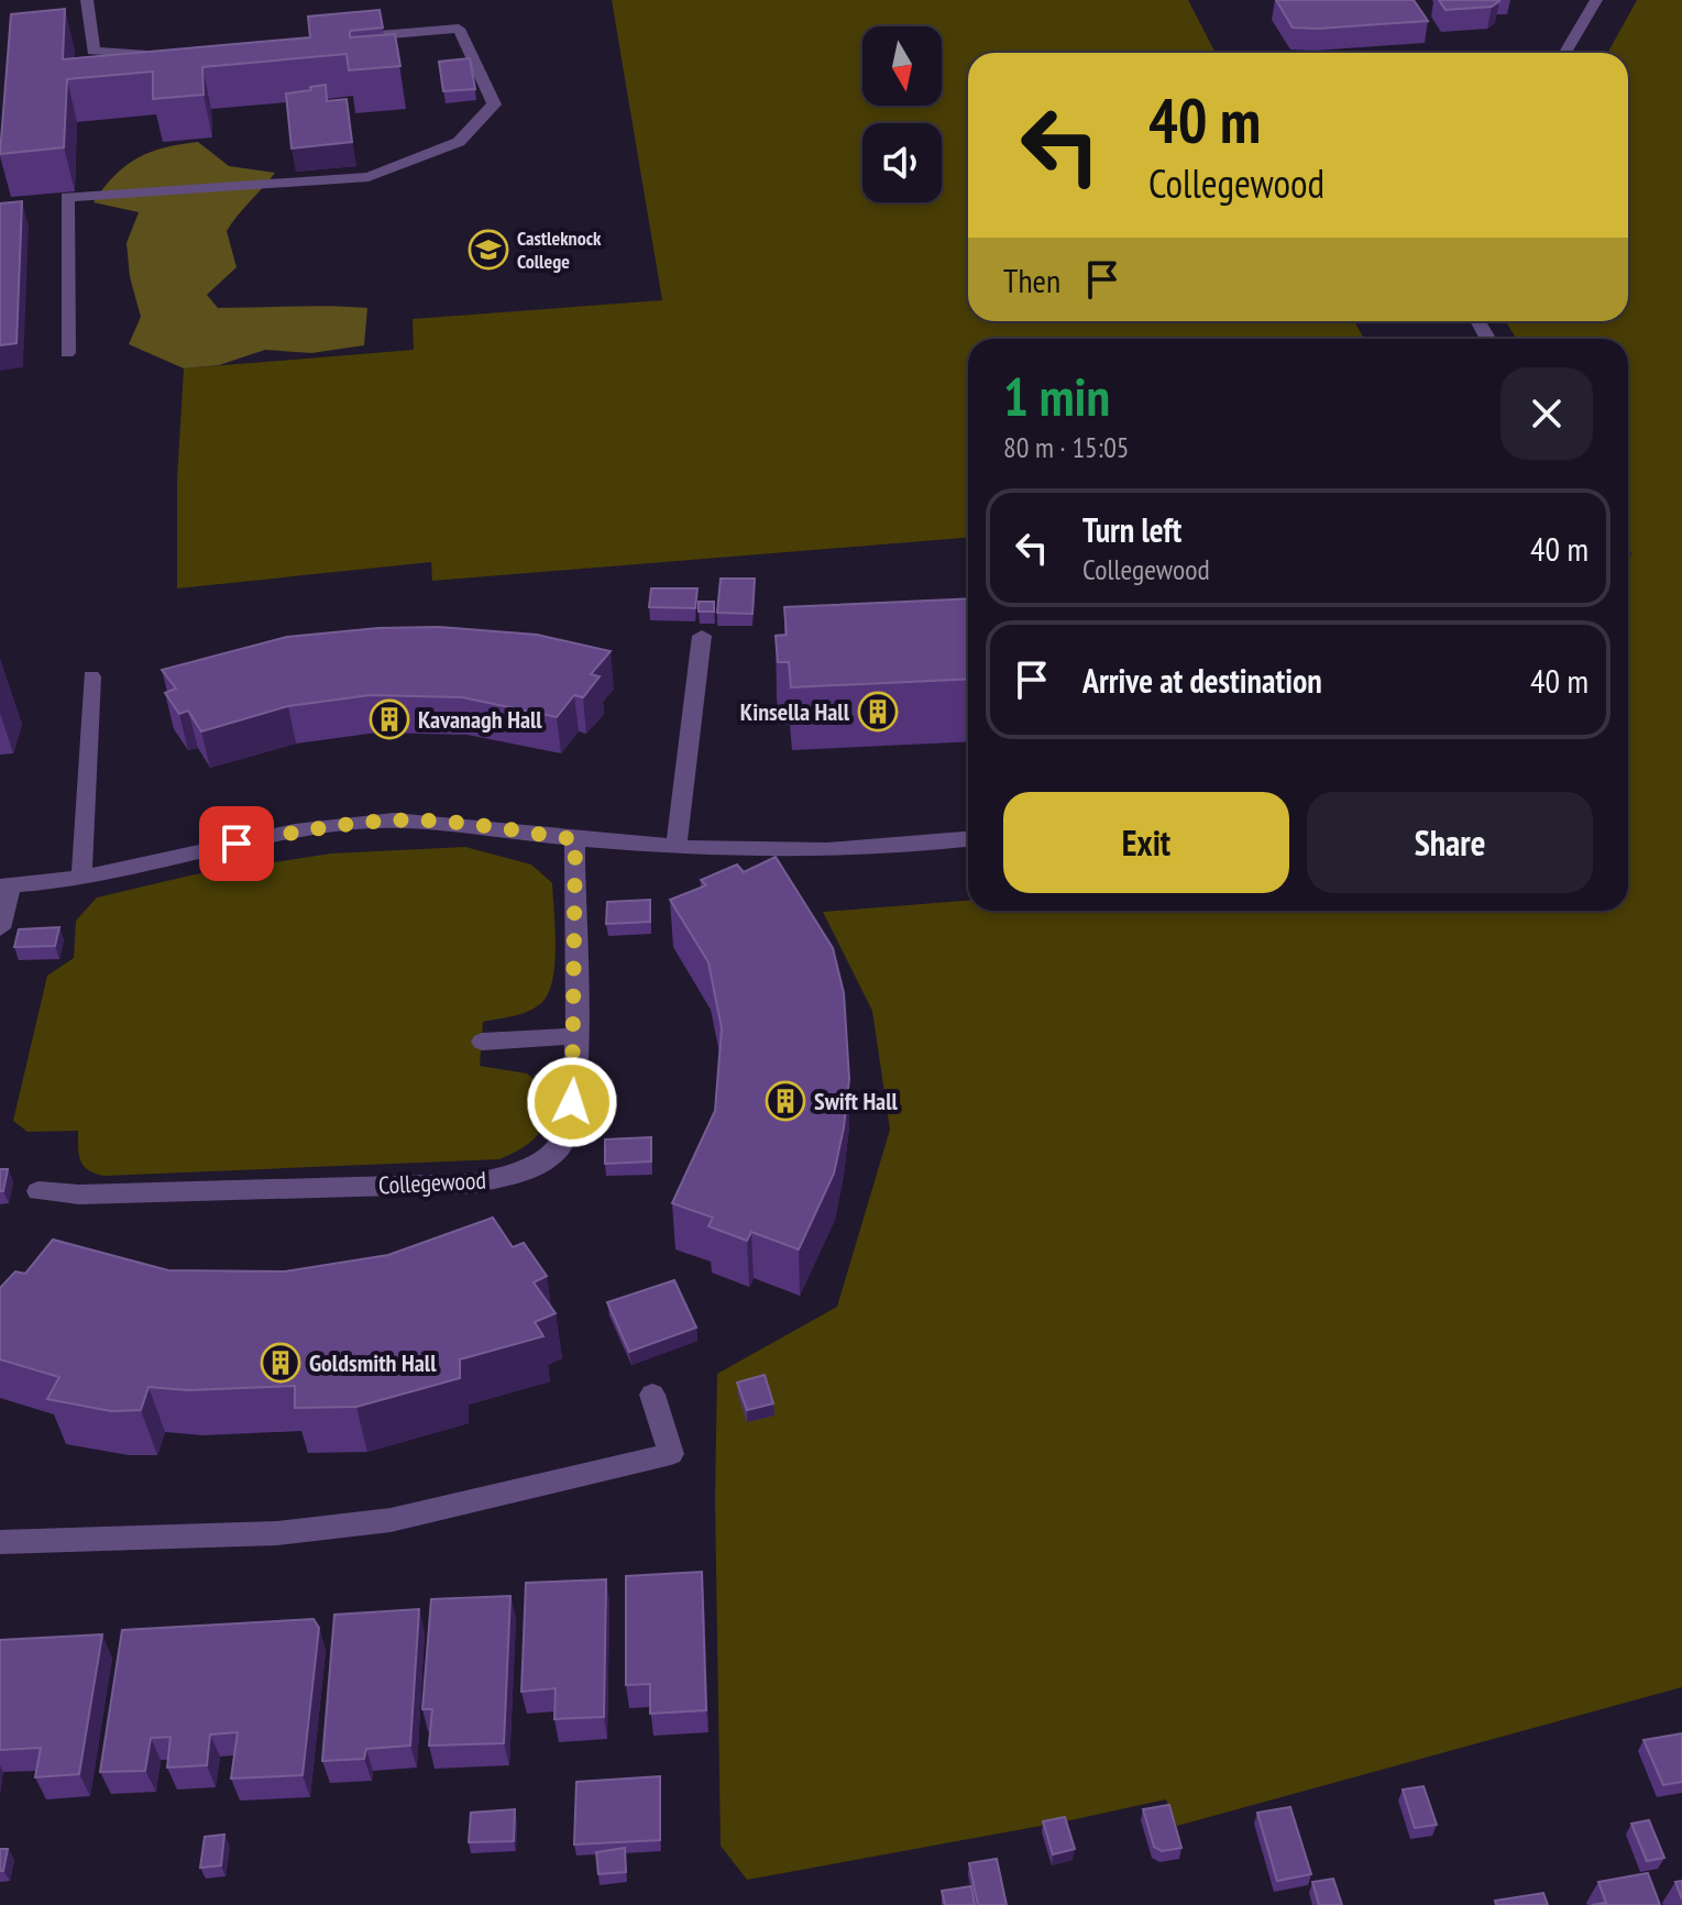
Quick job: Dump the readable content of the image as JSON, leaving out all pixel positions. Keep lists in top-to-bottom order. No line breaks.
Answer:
{"streets":{"street":["Collegewood"]},"places":{"school or university":["Castleknock College"],"building":["Kinsella Hall","Kavanagh Hall","Swift Hall","Goldsmith Hall"]},"north":"bottom","page":{"turn":["40 m","Collegewood"],"then":"Then","heading":["1 min","80 m · 15:05"],"list":[{"name":"Turn left","note":"Collegewood","value":"40 m"},{"name":"Arrive at destination","value":"40 m"}],"buttons":["Exit","Share"]}}
